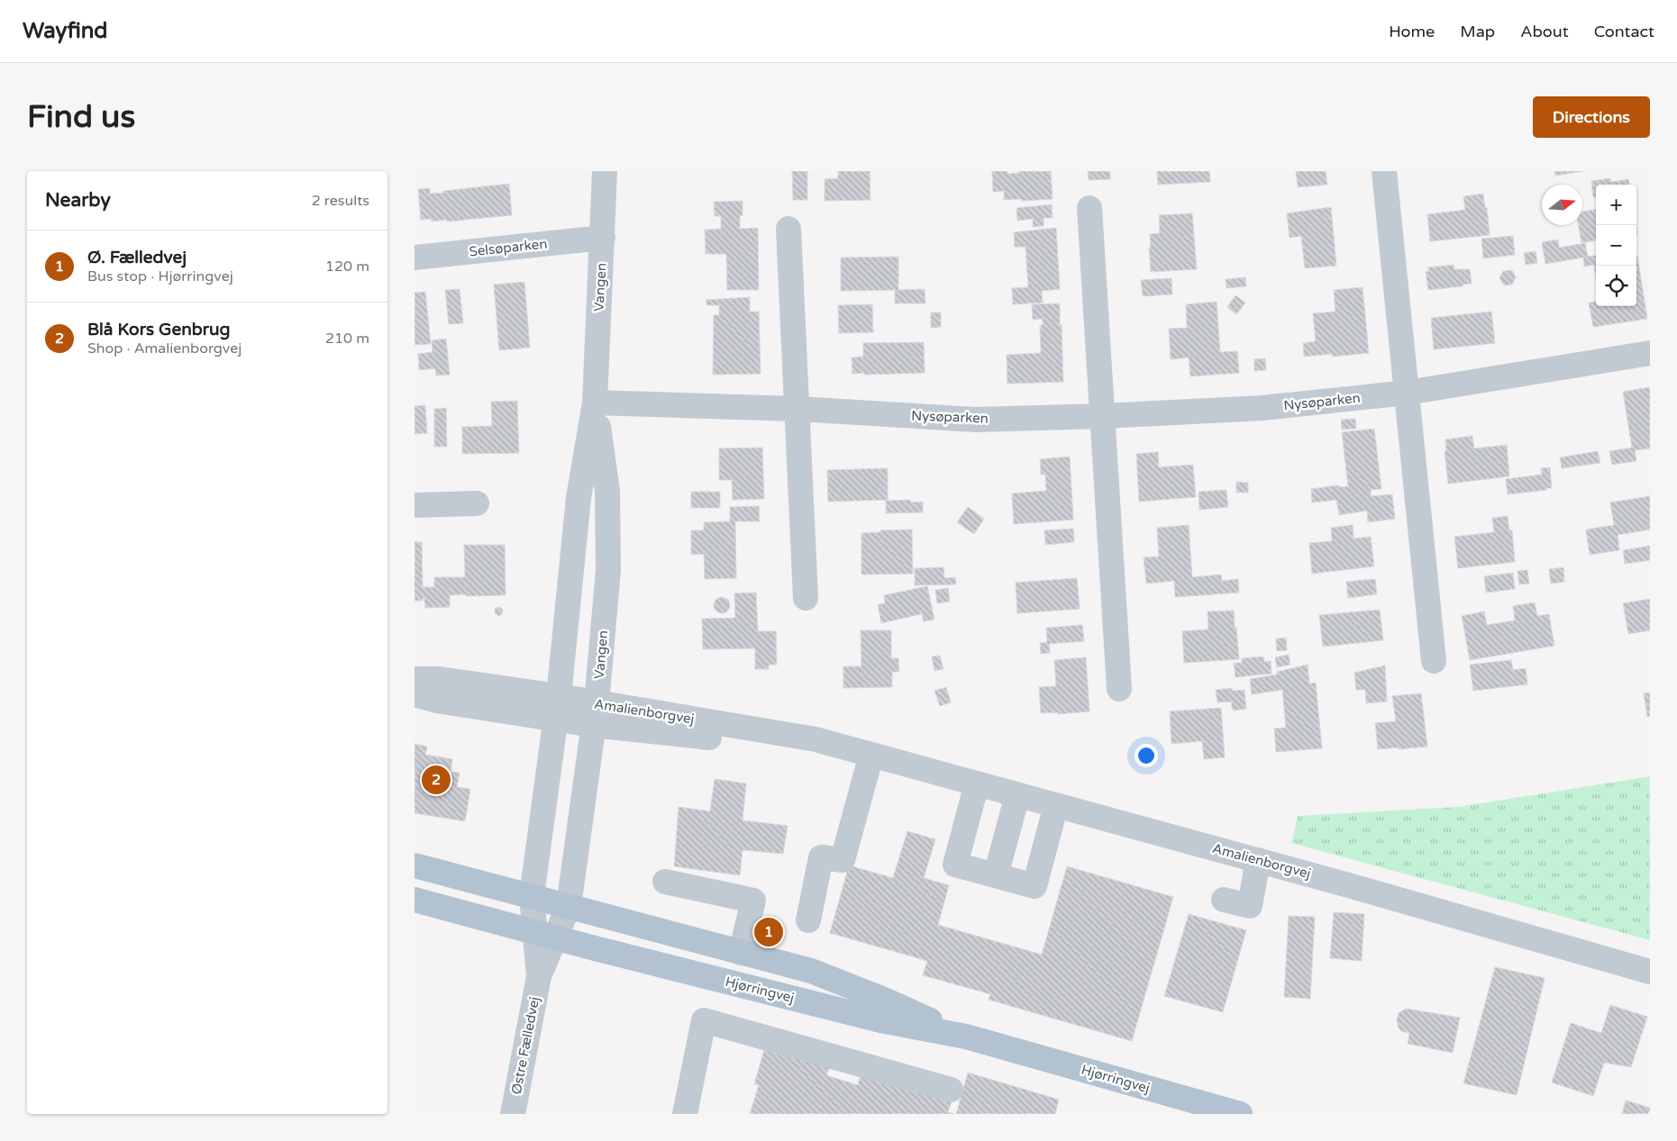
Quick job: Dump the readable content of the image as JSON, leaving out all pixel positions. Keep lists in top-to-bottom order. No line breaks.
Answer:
{"streets":{"main road":["Hjørringvej"],"street":["Selsøparken","Vangen","Nysøparken","Amalienborgvej","Østre Fælledvej"]},"crossings":[["Selsøparken","Vangen"],["Vangen","Nysøparken"],["Vangen","Amalienborgvej"],["Vangen","Hjørringvej"],["Hjørringvej","Østre Fælledvej"]],"north":"right","page":{"header":"Wayfind","nav":["Home","Map","About","Contact"],"buttons":"Directions","title":"Find us","heading":["Nearby","2 results"],"map_buttons":["+","−"],"list":[{"mark":"1","name":"Ø. Fælledvej","note":"Bus stop · Hjørringvej","value":"120 m"},{"mark":"2","name":"Blå Kors Genbrug","note":"Shop · Amalienborgvej","value":"210 m"}],"pins":["2","1"]}}
